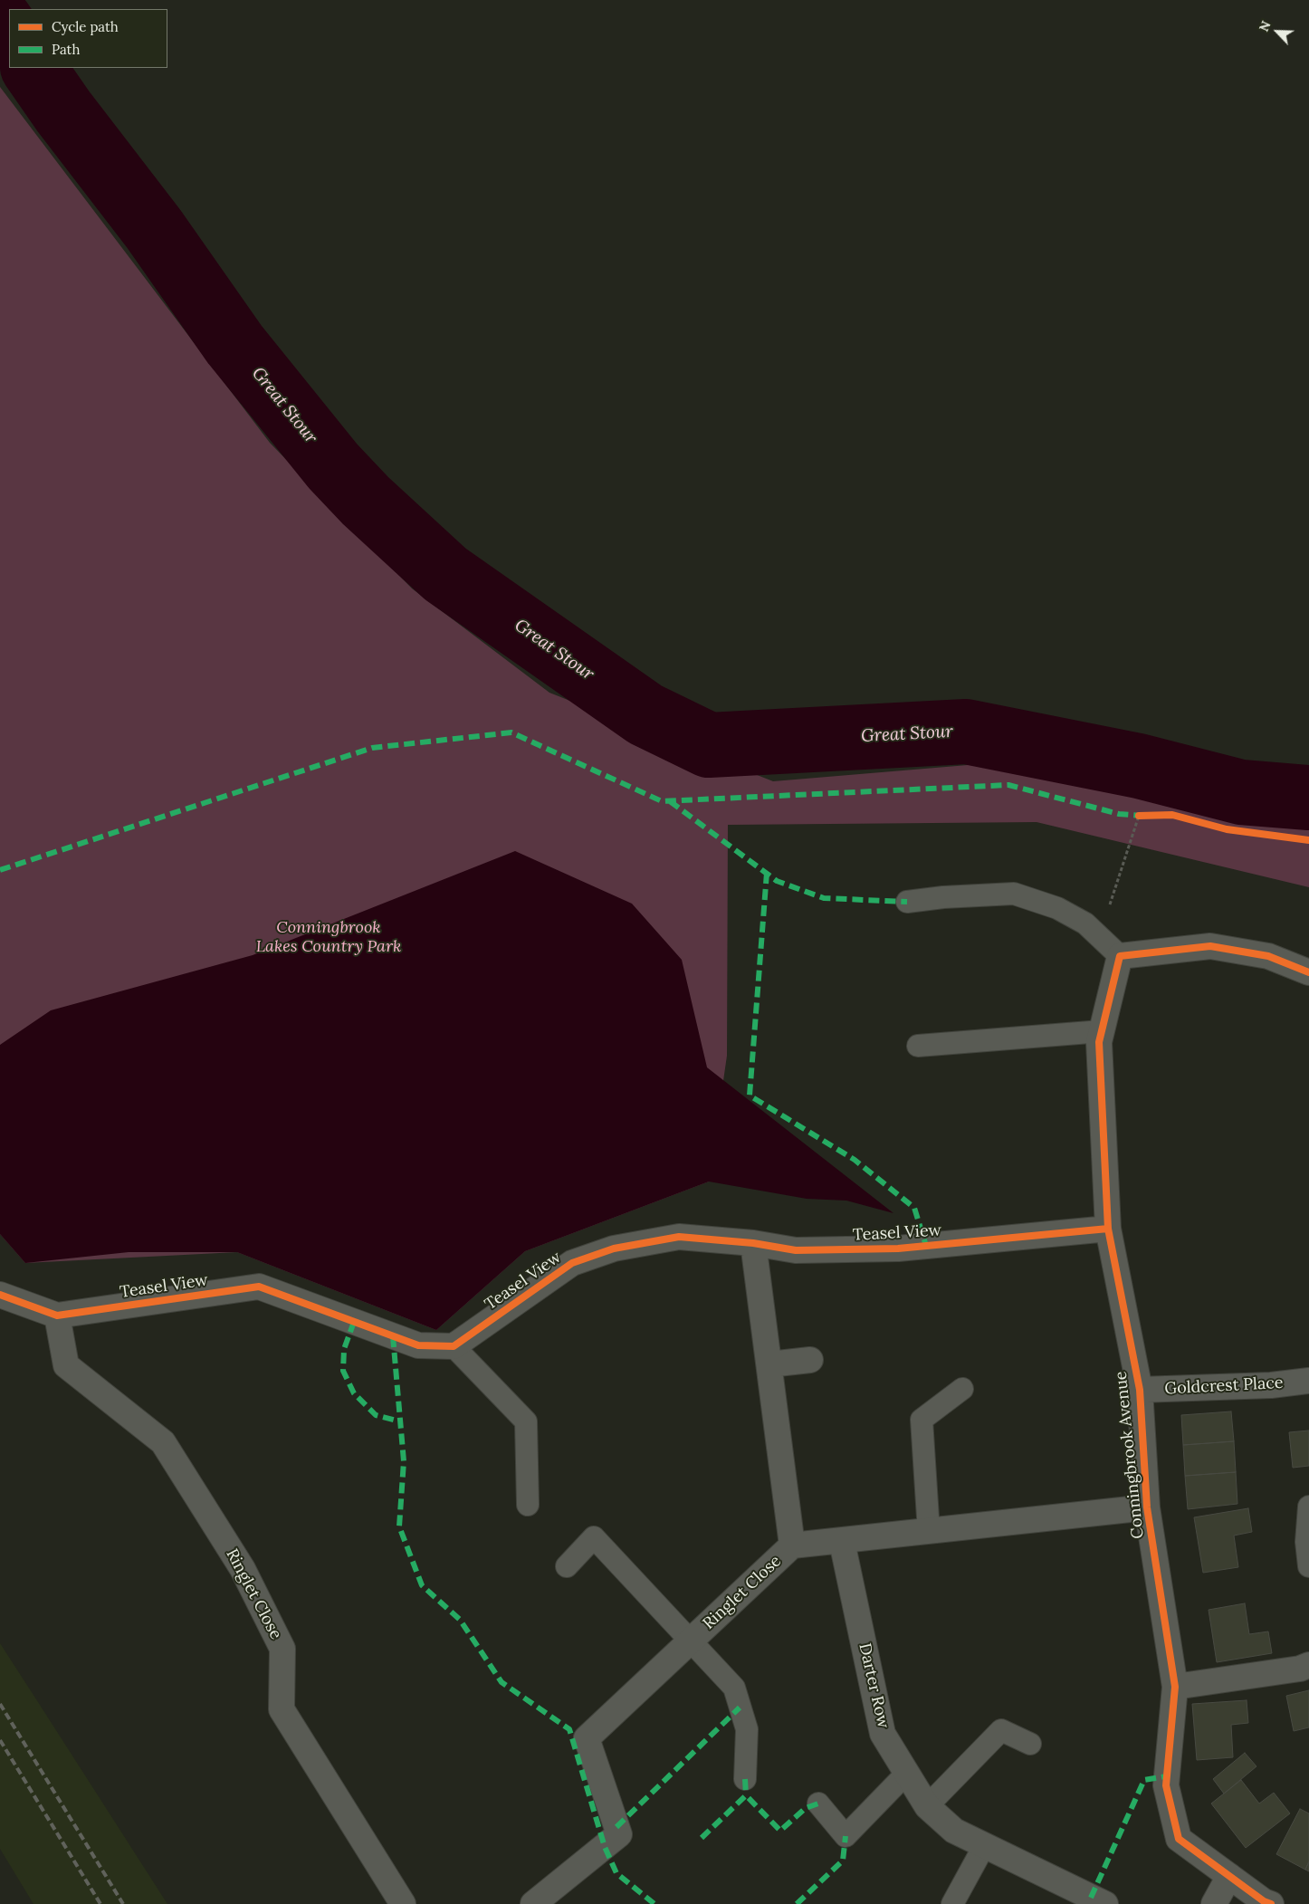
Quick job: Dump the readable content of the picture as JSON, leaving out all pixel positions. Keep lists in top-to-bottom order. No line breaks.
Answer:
{"streets":{"street":["Teasel View","Goldcrest Place","Conningbrook Avenue","Ringlet Close","Darter Row"]},"crossings":[["Teasel View","Conningbrook Avenue"],["Teasel View","Ringlet Close"],["Goldcrest Place","Conningbrook Avenue"],["Conningbrook Avenue","Ringlet Close"],["Ringlet Close","Darter Row"]],"water":["Great Stour"],"parks":["Conningbrook Lakes Country Park"],"legend":["Cycle path","Path"],"north":"top left"}
